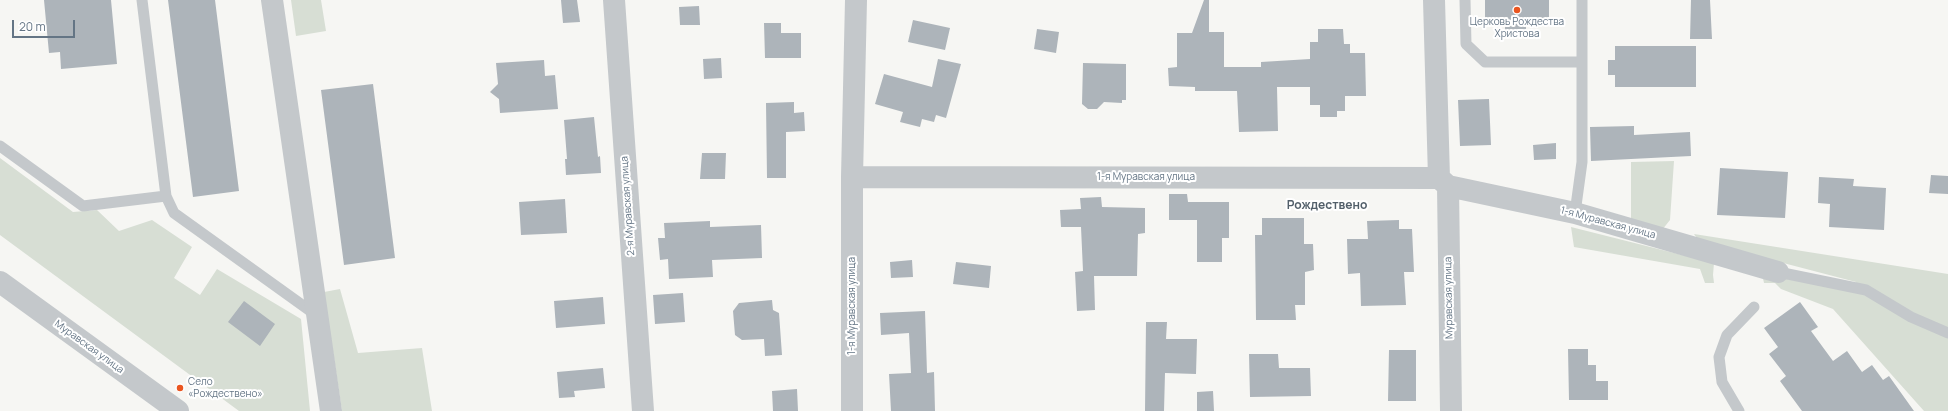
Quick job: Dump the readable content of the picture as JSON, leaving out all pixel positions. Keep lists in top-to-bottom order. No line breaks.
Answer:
{"streets":{"street":["1-я Муравская улица","2-я Муравская улица","Муравская улица"]},"crossings":[["1-я Муравская улица","Муравская улица"]],"districts":["Рождествено"],"places":["Церковь Рождества Христова","Село «Рождествено»"],"scale_bar":"20 m"}
